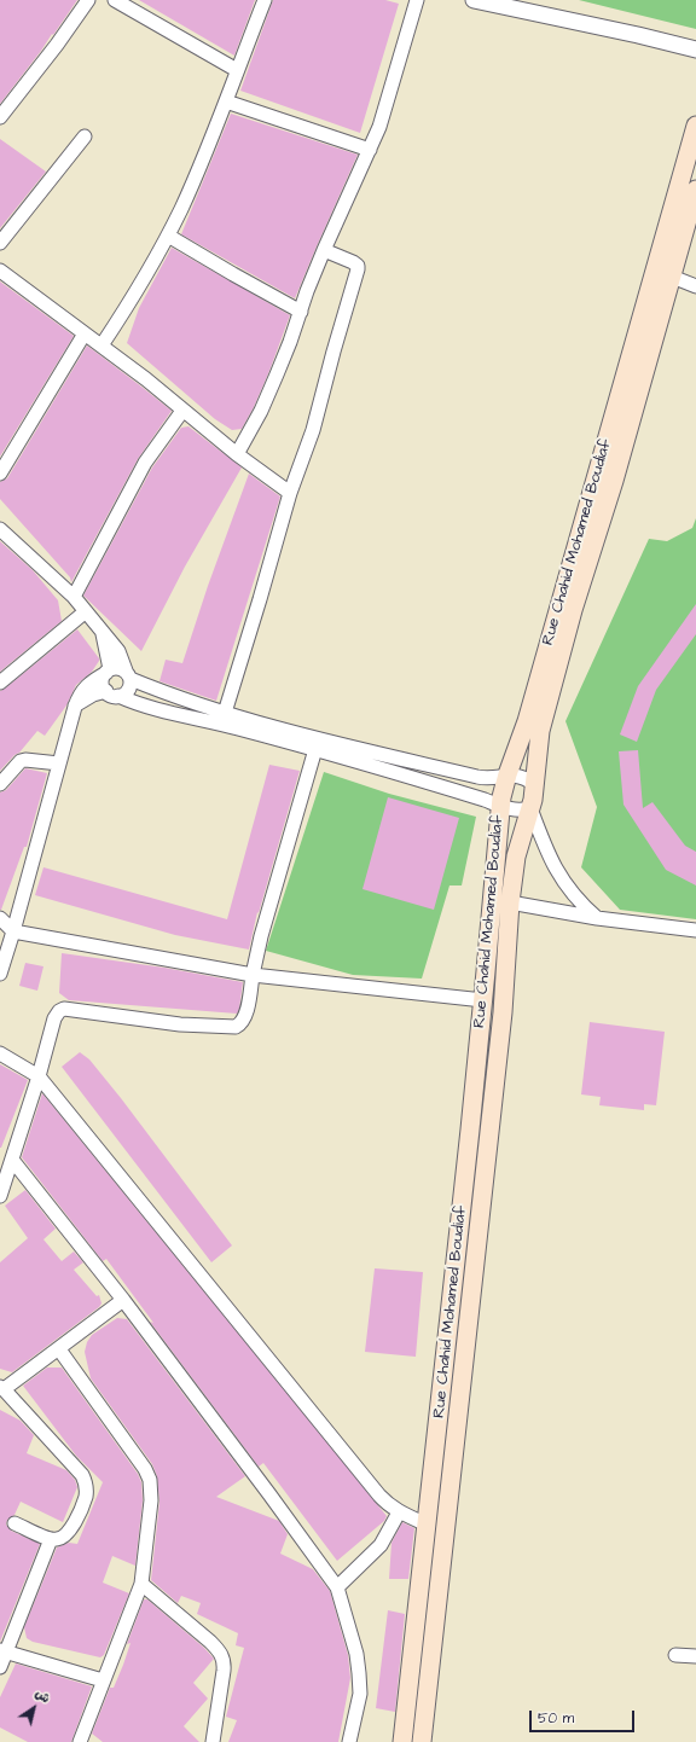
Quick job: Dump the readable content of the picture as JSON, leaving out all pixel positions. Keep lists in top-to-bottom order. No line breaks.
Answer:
{"streets":{"main road":["Rue Chahid Mohamed Boudiaf"]},"scale_bar":"50 m","north":"top right"}
